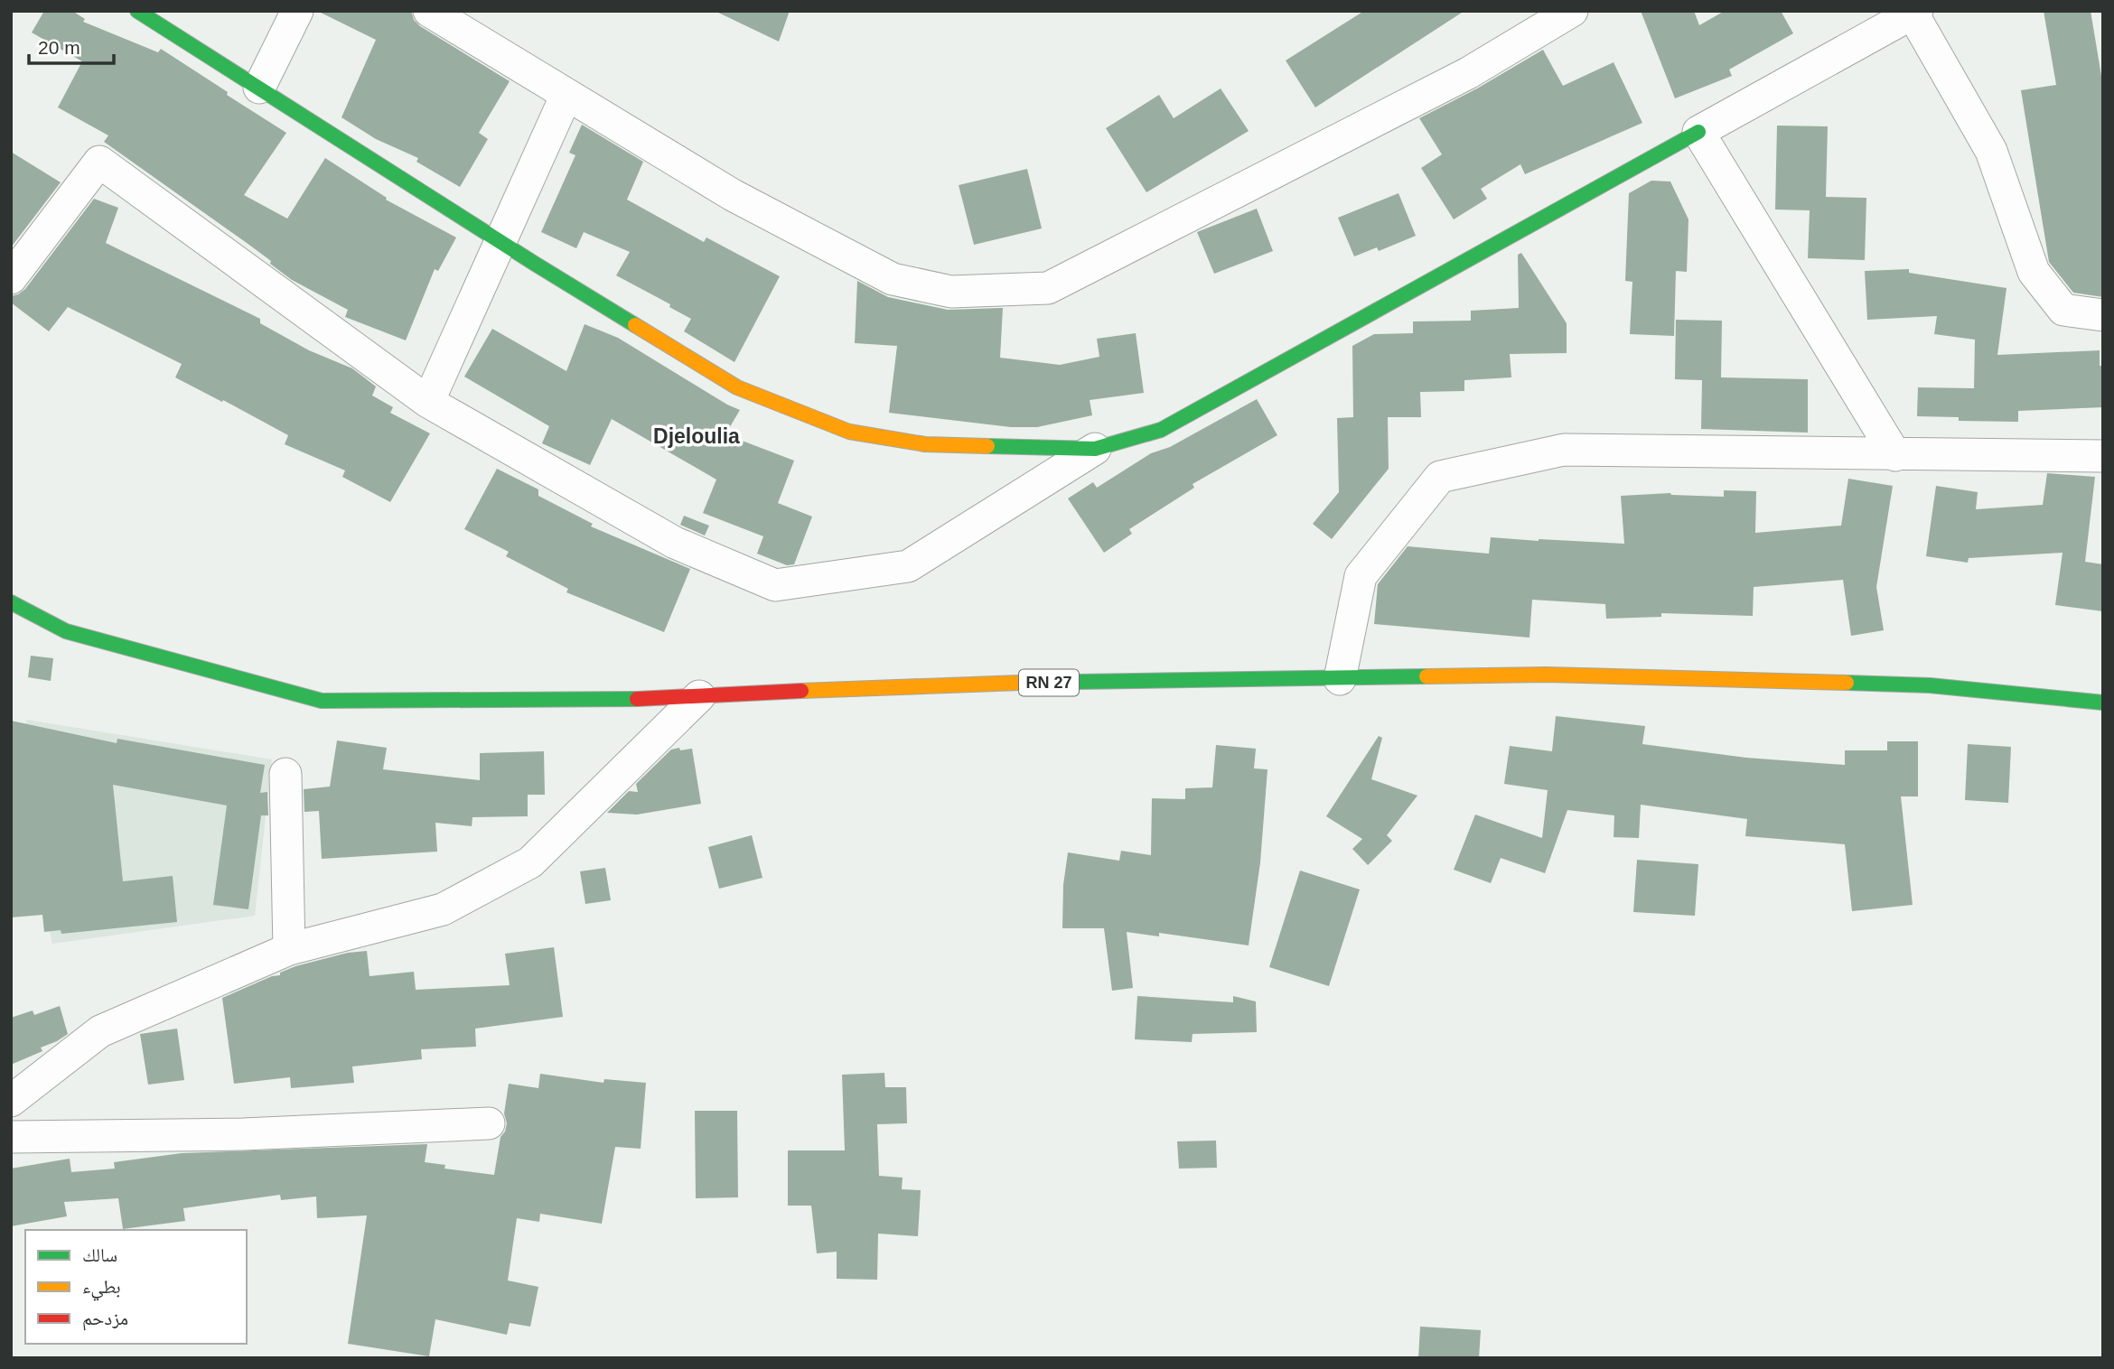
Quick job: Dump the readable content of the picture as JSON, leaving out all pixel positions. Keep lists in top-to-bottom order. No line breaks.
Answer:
{"streets":{"main road":["RN 27"]},"districts":["Djeloulia"],"legend":["سالك","بطيء","مزدحم"],"scale_bar":"20 m"}
